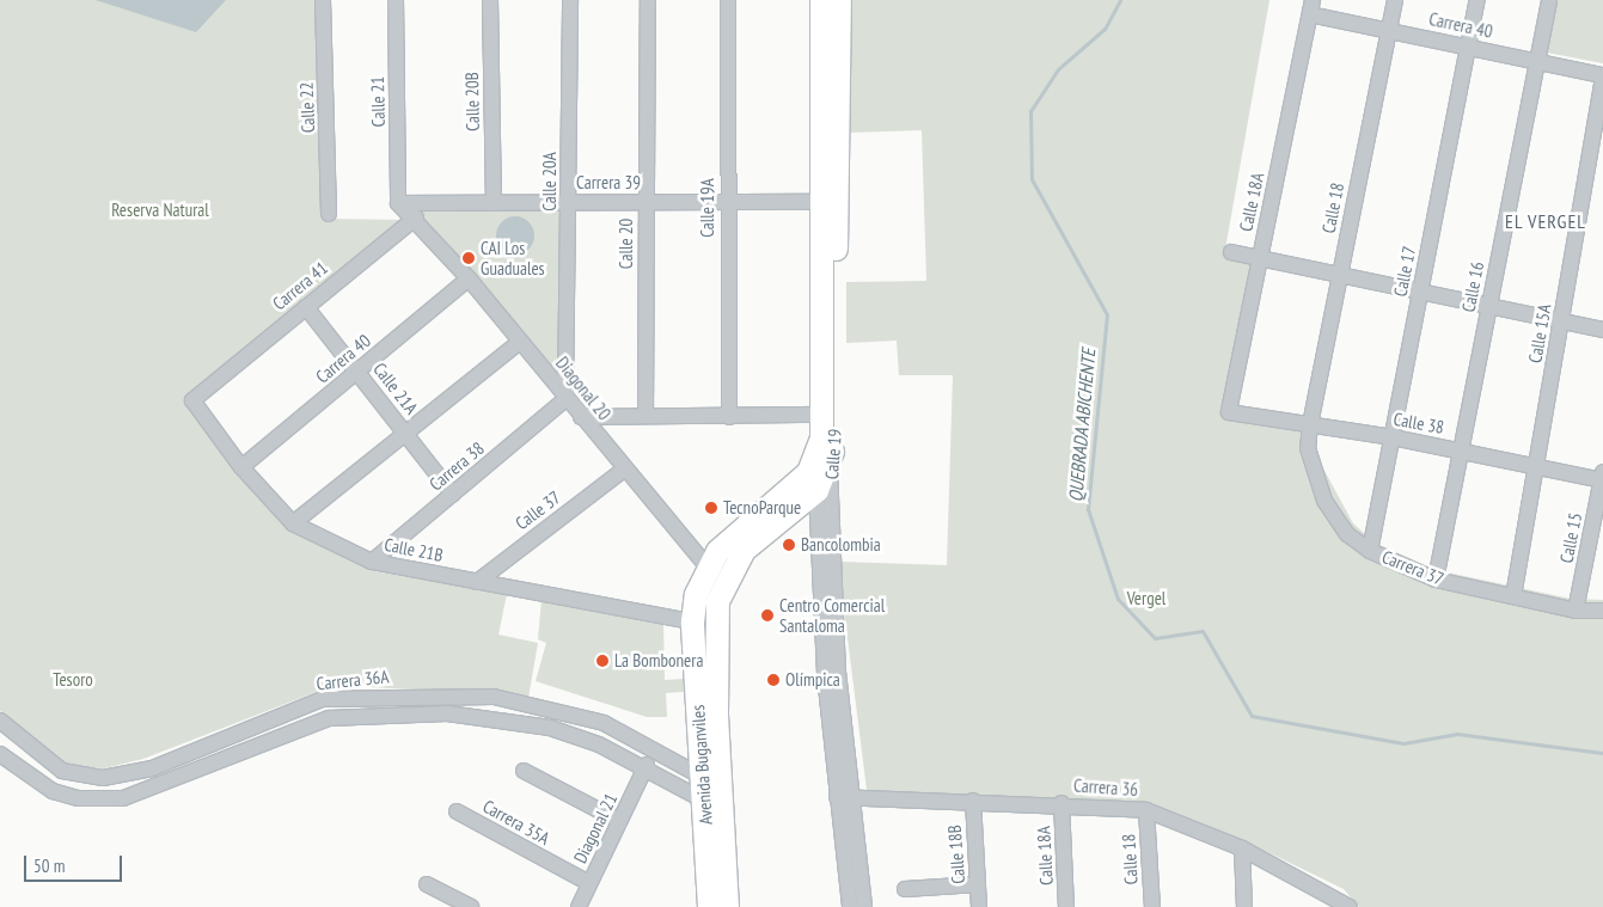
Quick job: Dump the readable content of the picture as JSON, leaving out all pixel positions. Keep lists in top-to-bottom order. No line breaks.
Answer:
{"streets":{"main road":["Calle 19","Avenida Buganviles"],"street":["Carrera 40","Calle 21","Calle 20B","Calle 22","Calle 20A","Carrera 39","Calle 18A","Calle 19A","Calle 18","Calle 20","Calle 17","Carrera 41","Calle 16","Calle 15A","Calle 21A","Diagonal 20","Calle 38","Carrera 38","Calle 37","Calle 15","Calle 21B","Carrera 37","Carrera 36A","Carrera 36","Carrera 35A","Diagonal 21","Calle 18B"]},"crossings":[["Carrera 40","Calle 18A"],["Carrera 40","Calle 18"],["Carrera 40","Calle 17"],["Carrera 40","Calle 16"],["Carrera 40","Calle 15A"],["Carrera 40","Calle 21A"],["Carrera 40","Diagonal 20"],["Carrera 40","Calle 21B"],["Calle 21","Carrera 39"],["Calle 20B","Carrera 39"],["Calle 20A","Carrera 39"],["Calle 20A","Diagonal 20"],["Calle 20A","Carrera 38"],["Carrera 39","Calle 19A"],["Carrera 39","Calle 20"],["Carrera 39","Calle 19"],["Calle 18A","Calle 38"],["Calle 18A","Carrera 36"],["Calle 18","Calle 38"],["Calle 18","Carrera 37"],["Calle 18","Carrera 36"],["Calle 17","Calle 38"],["Calle 17","Carrera 37"],["Carrera 41","Calle 21A"],["Carrera 41","Diagonal 20"],["Carrera 41","Calle 21B"],["Calle 16","Calle 38"],["Calle 16","Carrera 37"],["Calle 15A","Calle 38"],["Calle 15A","Carrera 37"],["Calle 21A","Carrera 38"],["Diagonal 20","Carrera 38"],["Diagonal 20","Calle 37"],["Calle 38","Calle 15"],["Calle 38","Carrera 37"],["Calle 19","Carrera 36"],["Carrera 38","Calle 21B"],["Calle 37","Calle 21B"],["Calle 15","Carrera 37"],["Calle 21B","Avenida Buganviles"],["Carrera 36A","Avenida Buganviles"],["Carrera 36A","Diagonal 21"],["Carrera 36","Calle 18B"],["Carrera 35A","Diagonal 21"]],"districts":["EL VERGEL"],"water":["QUEBRADA ABICHENTE"],"parks":["Reserva Natural","Vergel","Tesoro"],"places":["CAI Los Guaduales","TecnoParque","Bancolombia","Centro Comercial Santaloma","La Bombonera","Olímpica"],"scale_bar":"50 m"}
